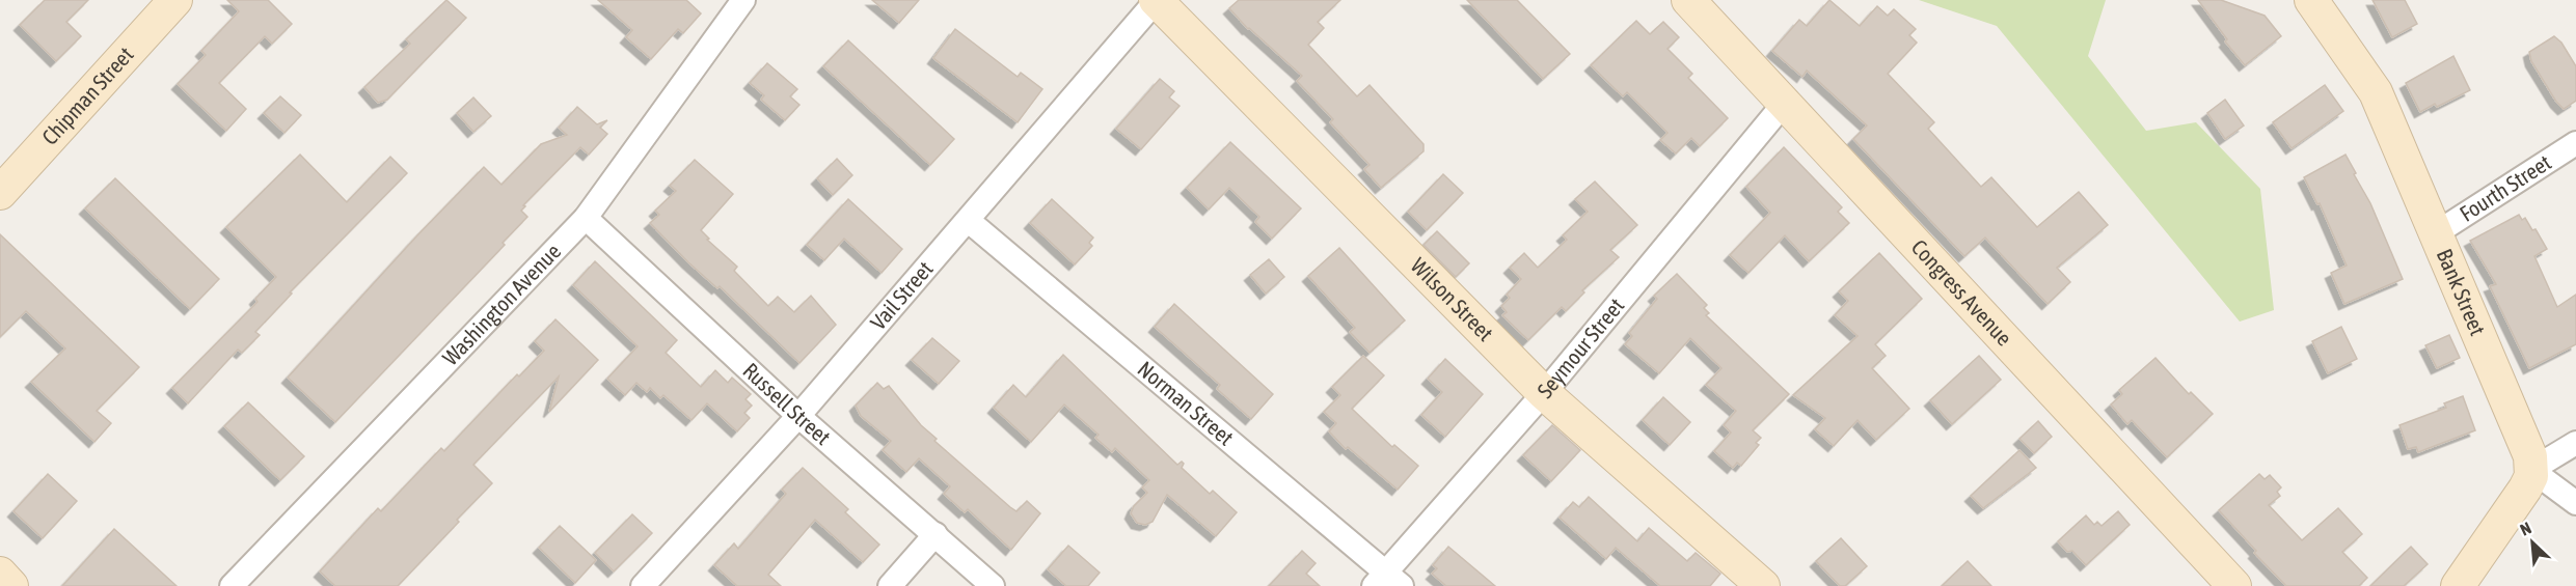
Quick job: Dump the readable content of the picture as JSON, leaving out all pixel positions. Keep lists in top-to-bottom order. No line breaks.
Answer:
{"streets":{"street":["Chipman Street","Fourth Street","Bank Street","Congress Avenue","Vail Street","Wilson Street","Washington Avenue","Seymour Street","Norman Street","Russell Street"]},"crossings":[["Fourth Street","Bank Street"],["Congress Avenue","Seymour Street"],["Vail Street","Wilson Street"],["Vail Street","Norman Street"],["Vail Street","Russell Street"],["Wilson Street","Seymour Street"],["Washington Avenue","Russell Street"],["Seymour Street","Norman Street"]],"north":"top left"}
